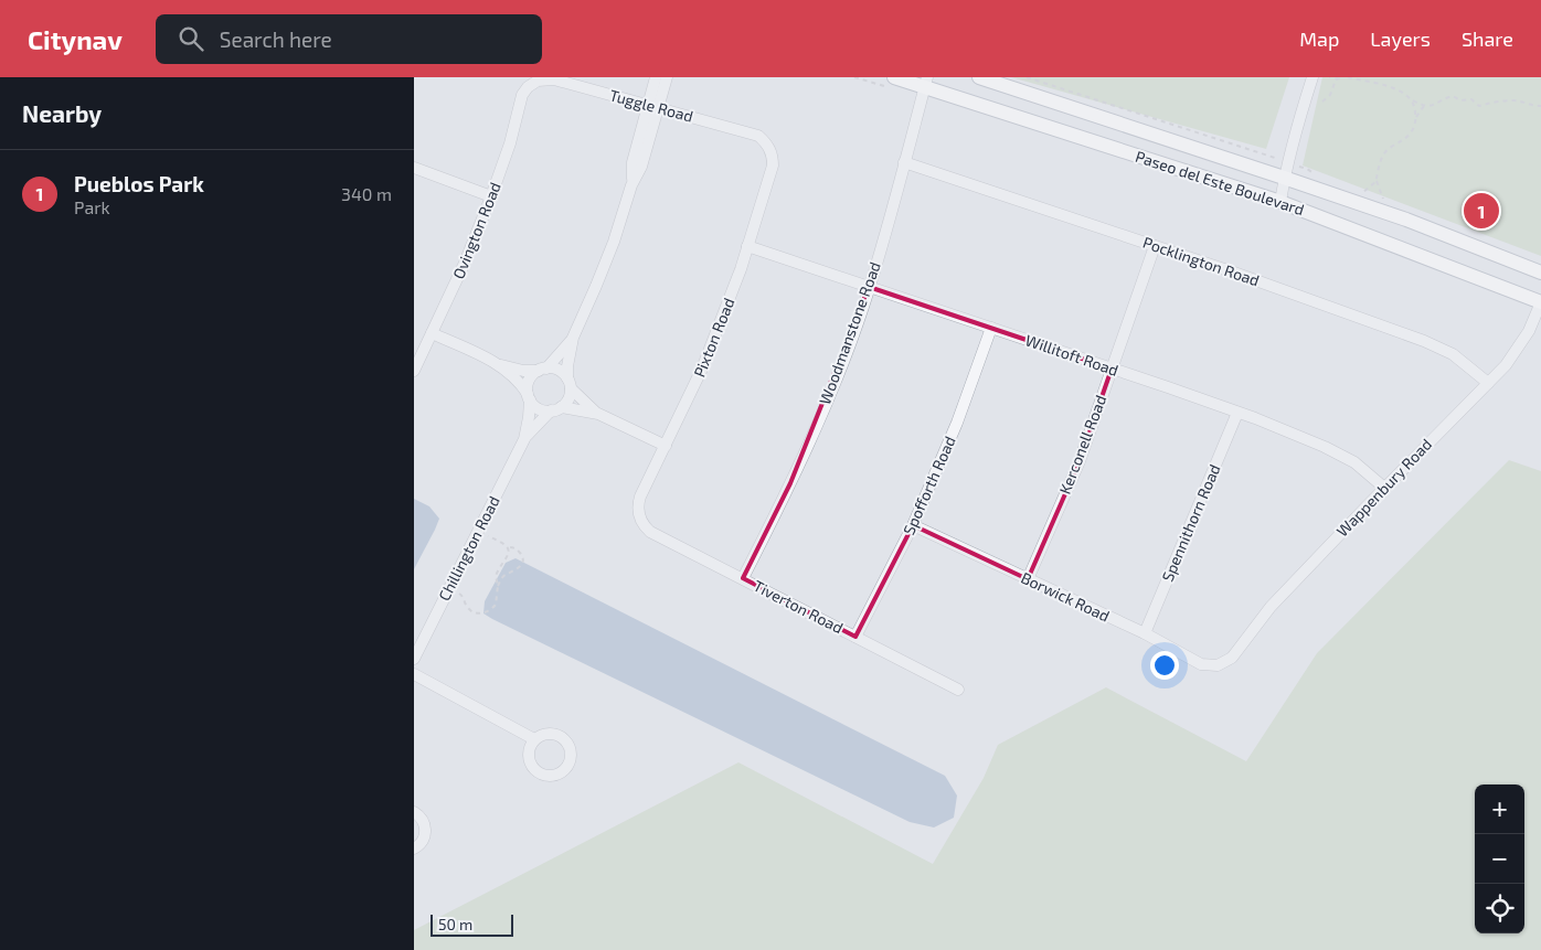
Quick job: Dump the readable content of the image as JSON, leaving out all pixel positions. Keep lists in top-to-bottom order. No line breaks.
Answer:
{"streets":{"main road":["Paseo del Este Boulevard"],"street":["Tuggle Road","Ovington Road","Pocklington Road","Woodmanstone Road","Pixton Road","Willitoft Road","Kerconell Road","Spofforth Road","Wappenbury Road","Spennithorn Road","Chillington Road","Borwick Road","Tiverton Road"]},"crossings":[["Tuggle Road","Ovington Road"],["Tuggle Road","Pixton Road"],["Paseo del Este Boulevard","Woodmanstone Road"],["Paseo del Este Boulevard","Wappenbury Road"],["Pocklington Road","Woodmanstone Road"],["Pocklington Road","Kerconell Road"],["Pocklington Road","Wappenbury Road"],["Woodmanstone Road","Willitoft Road"],["Woodmanstone Road","Tiverton Road"],["Pixton Road","Willitoft Road"],["Pixton Road","Tiverton Road"],["Willitoft Road","Kerconell Road"],["Willitoft Road","Spofforth Road"],["Willitoft Road","Wappenbury Road"],["Willitoft Road","Spennithorn Road"],["Kerconell Road","Borwick Road"],["Spofforth Road","Borwick Road"],["Spofforth Road","Tiverton Road"],["Wappenbury Road","Borwick Road"],["Spennithorn Road","Borwick Road"]],"scale_bar":"50 m","page":{"header":"Citynav","search":"Search here","nav":["Map","Layers","Share"],"heading":"Nearby","list":[{"mark":"1","name":"Pueblos Park","note":"Park","value":"340 m"}],"pins":"1","map_buttons":["+","−"],"scale":"50 m"}}
